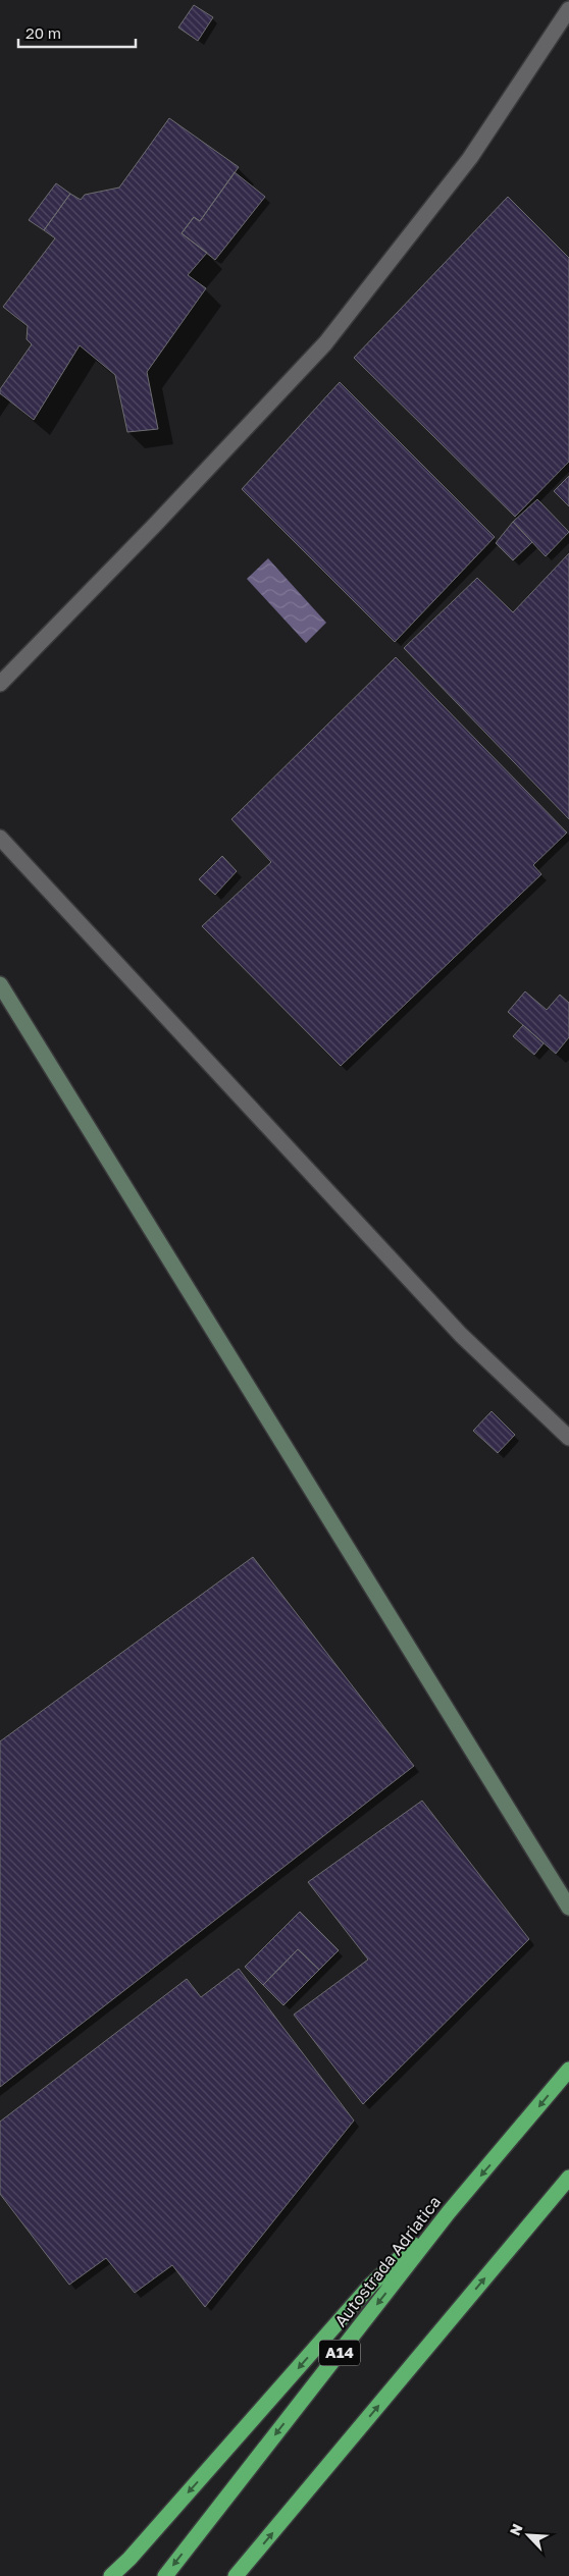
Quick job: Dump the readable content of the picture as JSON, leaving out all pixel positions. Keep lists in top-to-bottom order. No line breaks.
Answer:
{"streets":{"highway":["Autostrada Adriatica","A14"]},"crossings":[["Autostrada Adriatica","A14"]],"scale_bar":"20 m","north":"top left"}
